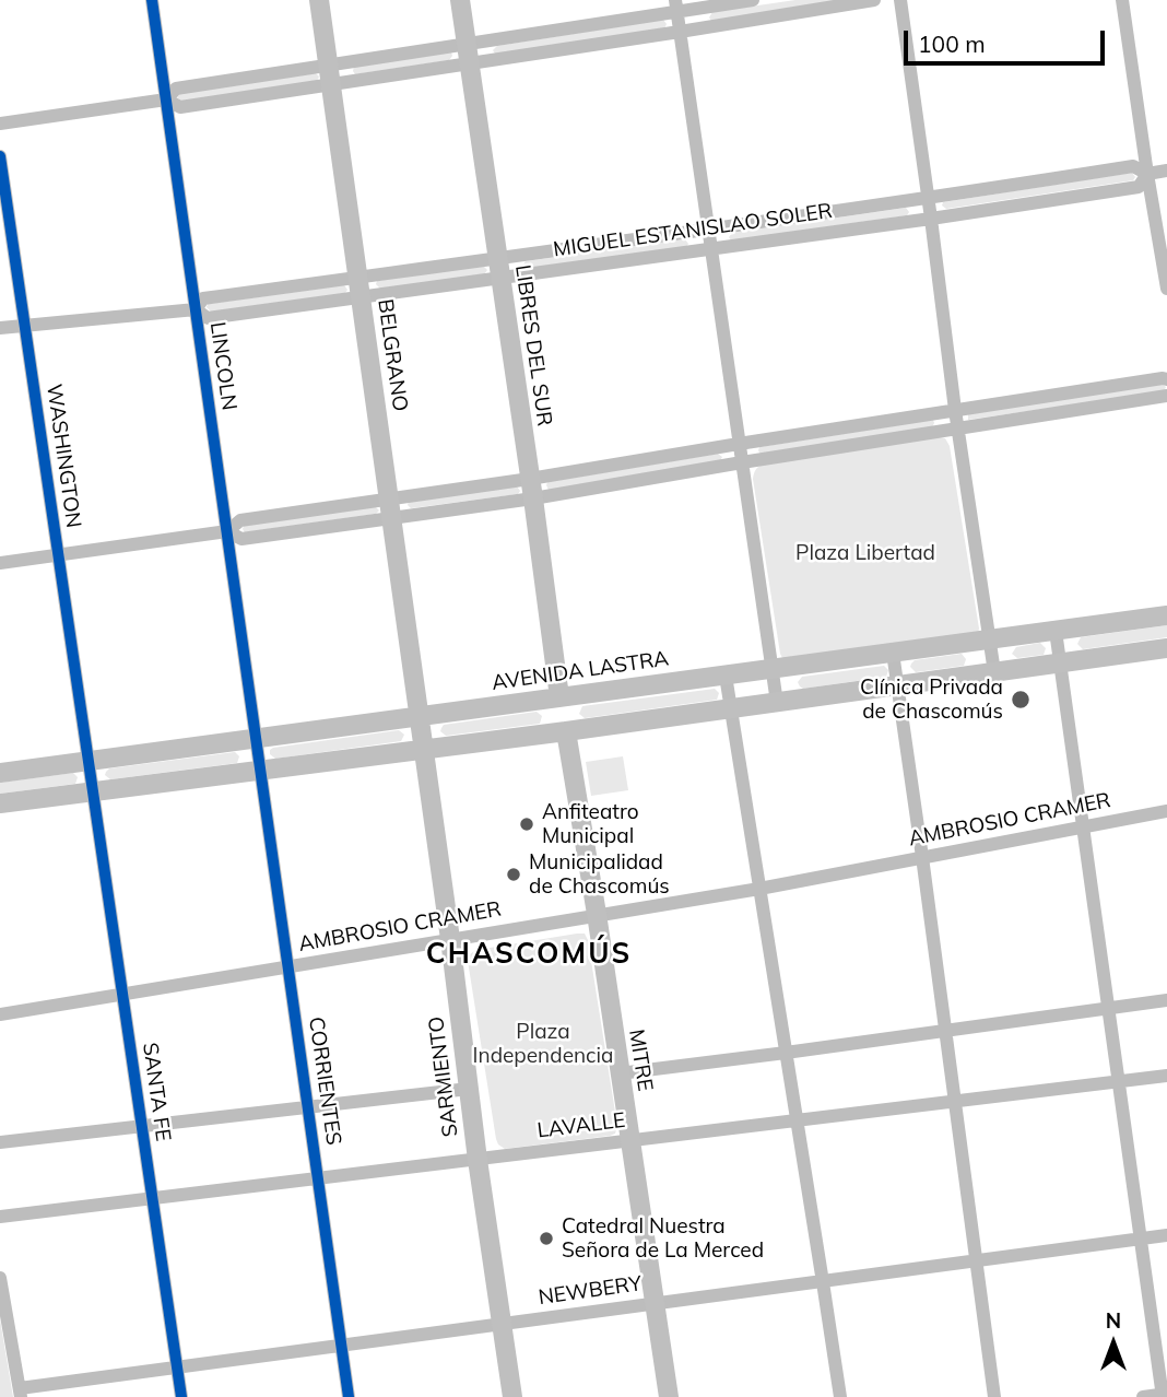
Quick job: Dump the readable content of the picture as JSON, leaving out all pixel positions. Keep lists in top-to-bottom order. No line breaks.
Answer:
{"streets":{"main road":["LIBRES DEL SUR","BELGRANO","AVENIDA LASTRA","MITRE","SARMIENTO"],"street":["MIGUEL ESTANISLAO SOLER","LINCOLN","WASHINGTON","AMBROSIO CRAMER","CORRIENTES","SANTA FE","LAVALLE","NEWBERY"]},"crossings":[["MIGUEL ESTANISLAO SOLER","LIBRES DEL SUR"],["MIGUEL ESTANISLAO SOLER","BELGRANO"],["MIGUEL ESTANISLAO SOLER","LINCOLN"],["MIGUEL ESTANISLAO SOLER","WASHINGTON"],["LIBRES DEL SUR","AVENIDA LASTRA"],["LIBRES DEL SUR","MITRE"],["BELGRANO","AVENIDA LASTRA"],["BELGRANO","SARMIENTO"],["LINCOLN","AVENIDA LASTRA"],["LINCOLN","CORRIENTES"],["WASHINGTON","AVENIDA LASTRA"],["WASHINGTON","SANTA FE"],["AMBROSIO CRAMER","MITRE"],["AMBROSIO CRAMER","SARMIENTO"],["AMBROSIO CRAMER","CORRIENTES"],["AMBROSIO CRAMER","SANTA FE"],["MITRE","LAVALLE"],["MITRE","NEWBERY"],["SARMIENTO","LAVALLE"],["SARMIENTO","NEWBERY"],["CORRIENTES","LAVALLE"],["CORRIENTES","NEWBERY"],["SANTA FE","LAVALLE"],["SANTA FE","NEWBERY"]],"districts":["CHASCOMÚS"],"parks":["Plaza Libertad","Plaza Independencia"],"places":["Clínica Privada de Chascomús","Anfiteatro Municipal","Municipalidad de Chascomús","Catedral Nuestra Señora de La Merced"],"scale_bar":"100 m","north":"top"}
